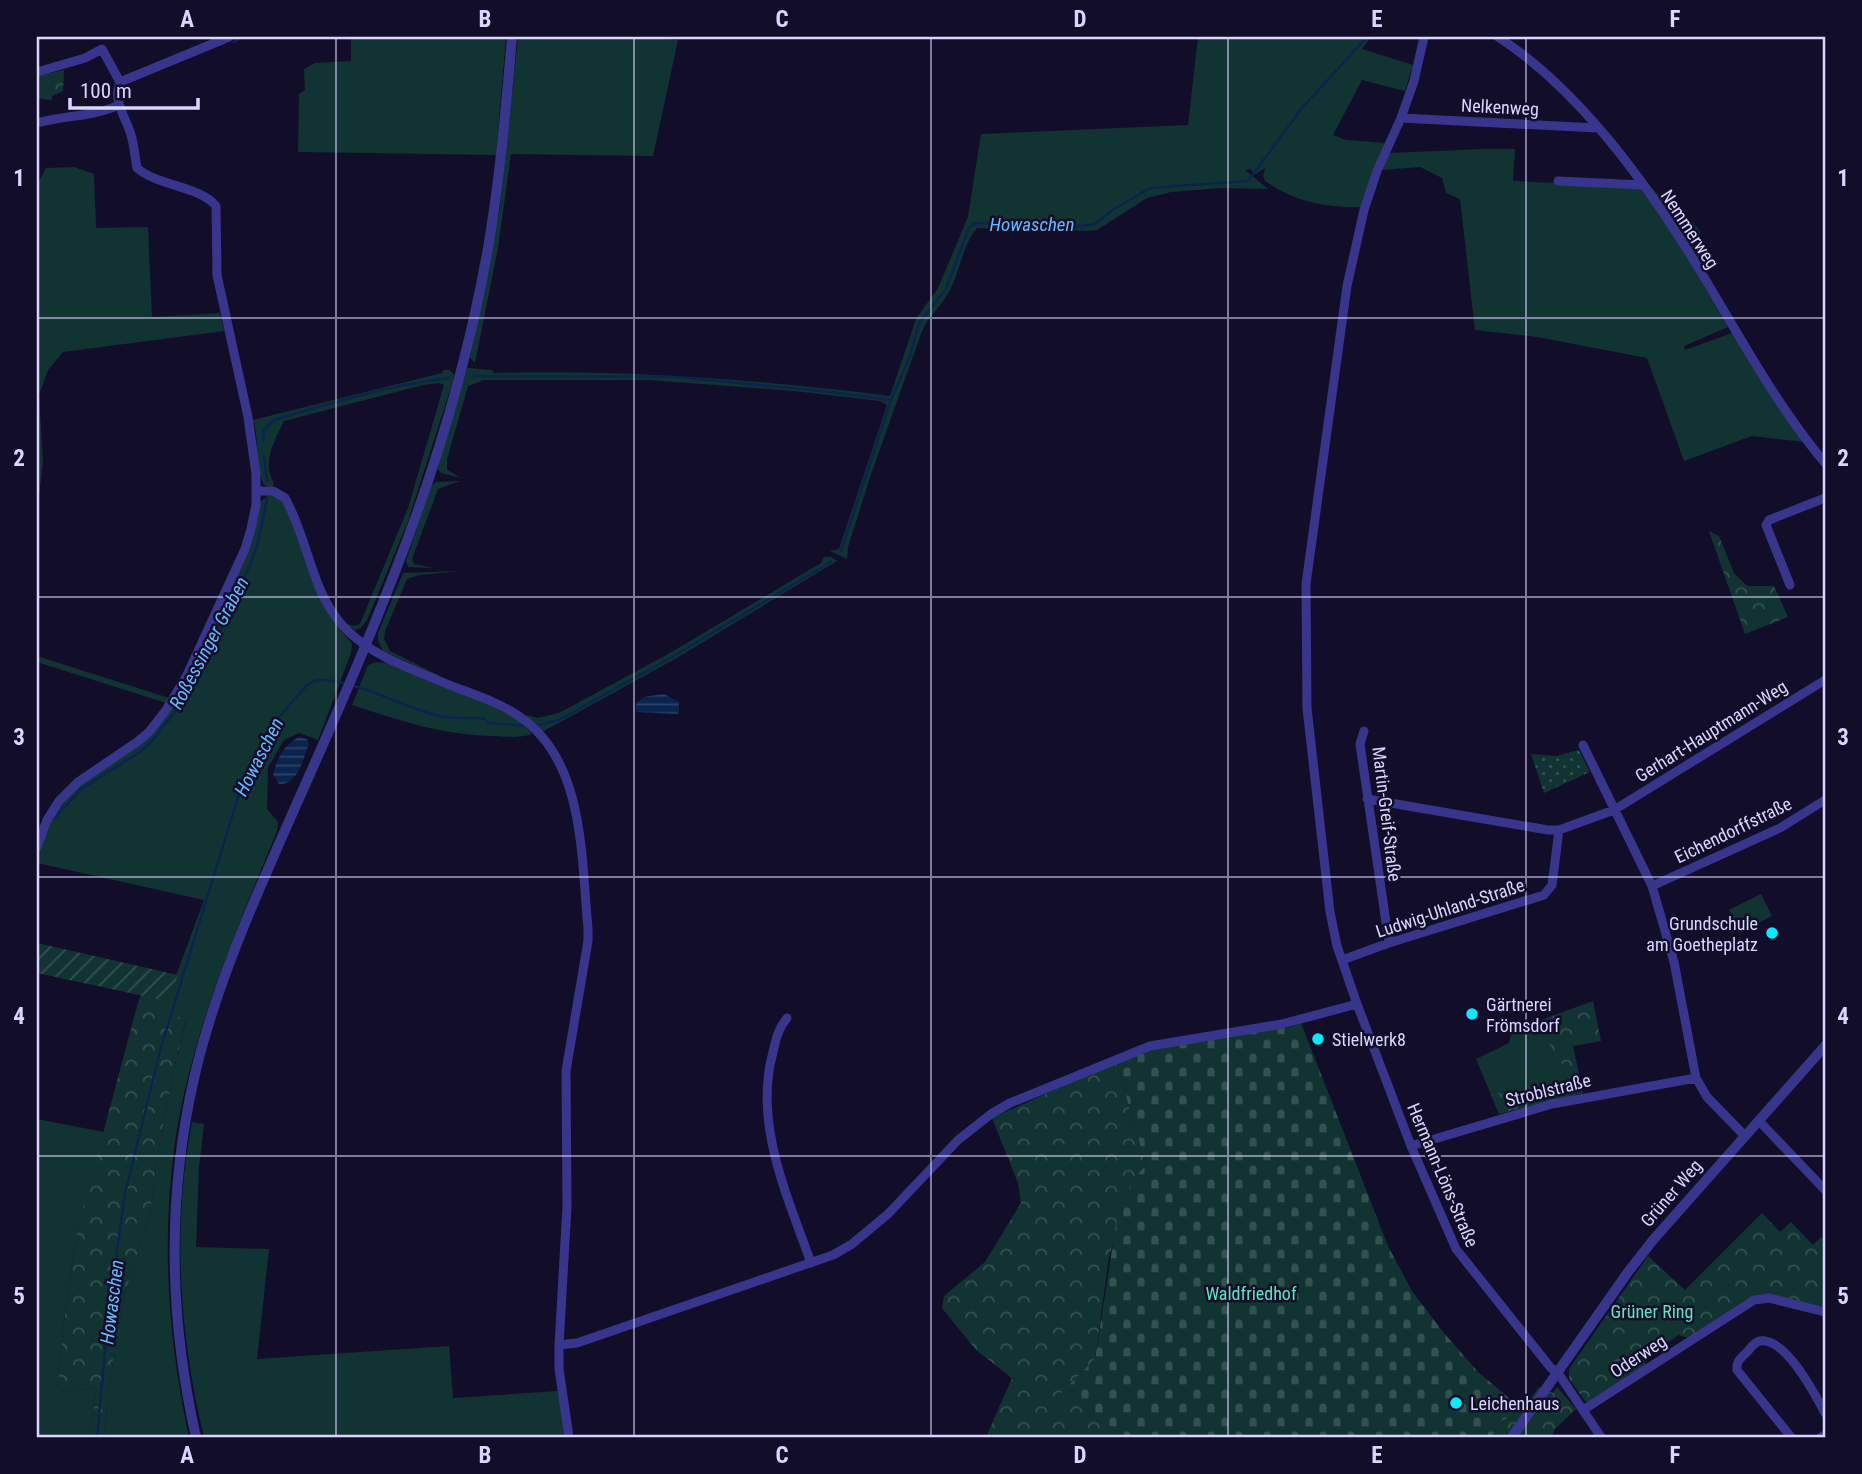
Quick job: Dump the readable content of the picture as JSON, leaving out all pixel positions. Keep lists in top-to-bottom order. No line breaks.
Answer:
{"streets":{"street":["Nelkenweg","Nemmerweg","Gerhart-Hauptmann-Weg","Martin-Greif-Straße","Eichendorffstraße","Ludwig-Uhland-Straße","Stroblstraße","Hermann-Löns-Straße","Grüner Weg","Oderweg"]},"crossings":[["Nelkenweg","Nemmerweg"],["Nelkenweg","Hermann-Löns-Straße"],["Gerhart-Hauptmann-Weg","Ludwig-Uhland-Straße"],["Martin-Greif-Straße","Ludwig-Uhland-Straße"],["Ludwig-Uhland-Straße","Hermann-Löns-Straße"],["Stroblstraße","Hermann-Löns-Straße"],["Hermann-Löns-Straße","Grüner Weg"],["Hermann-Löns-Straße","Oderweg"]],"water":["Howaschen","Roßessinger Graben"],"parks":["Waldfriedhof","Grüner Ring"],"places":["Grundschule am Goetheplatz","Gärtnerei Frömsdorf","Stielwerk8","Leichenhaus"],"scale_bar":"100 m","grid":{"columns":["A","B","C","D","E","F"],"rows":["1","2","3","4","5"]}}
